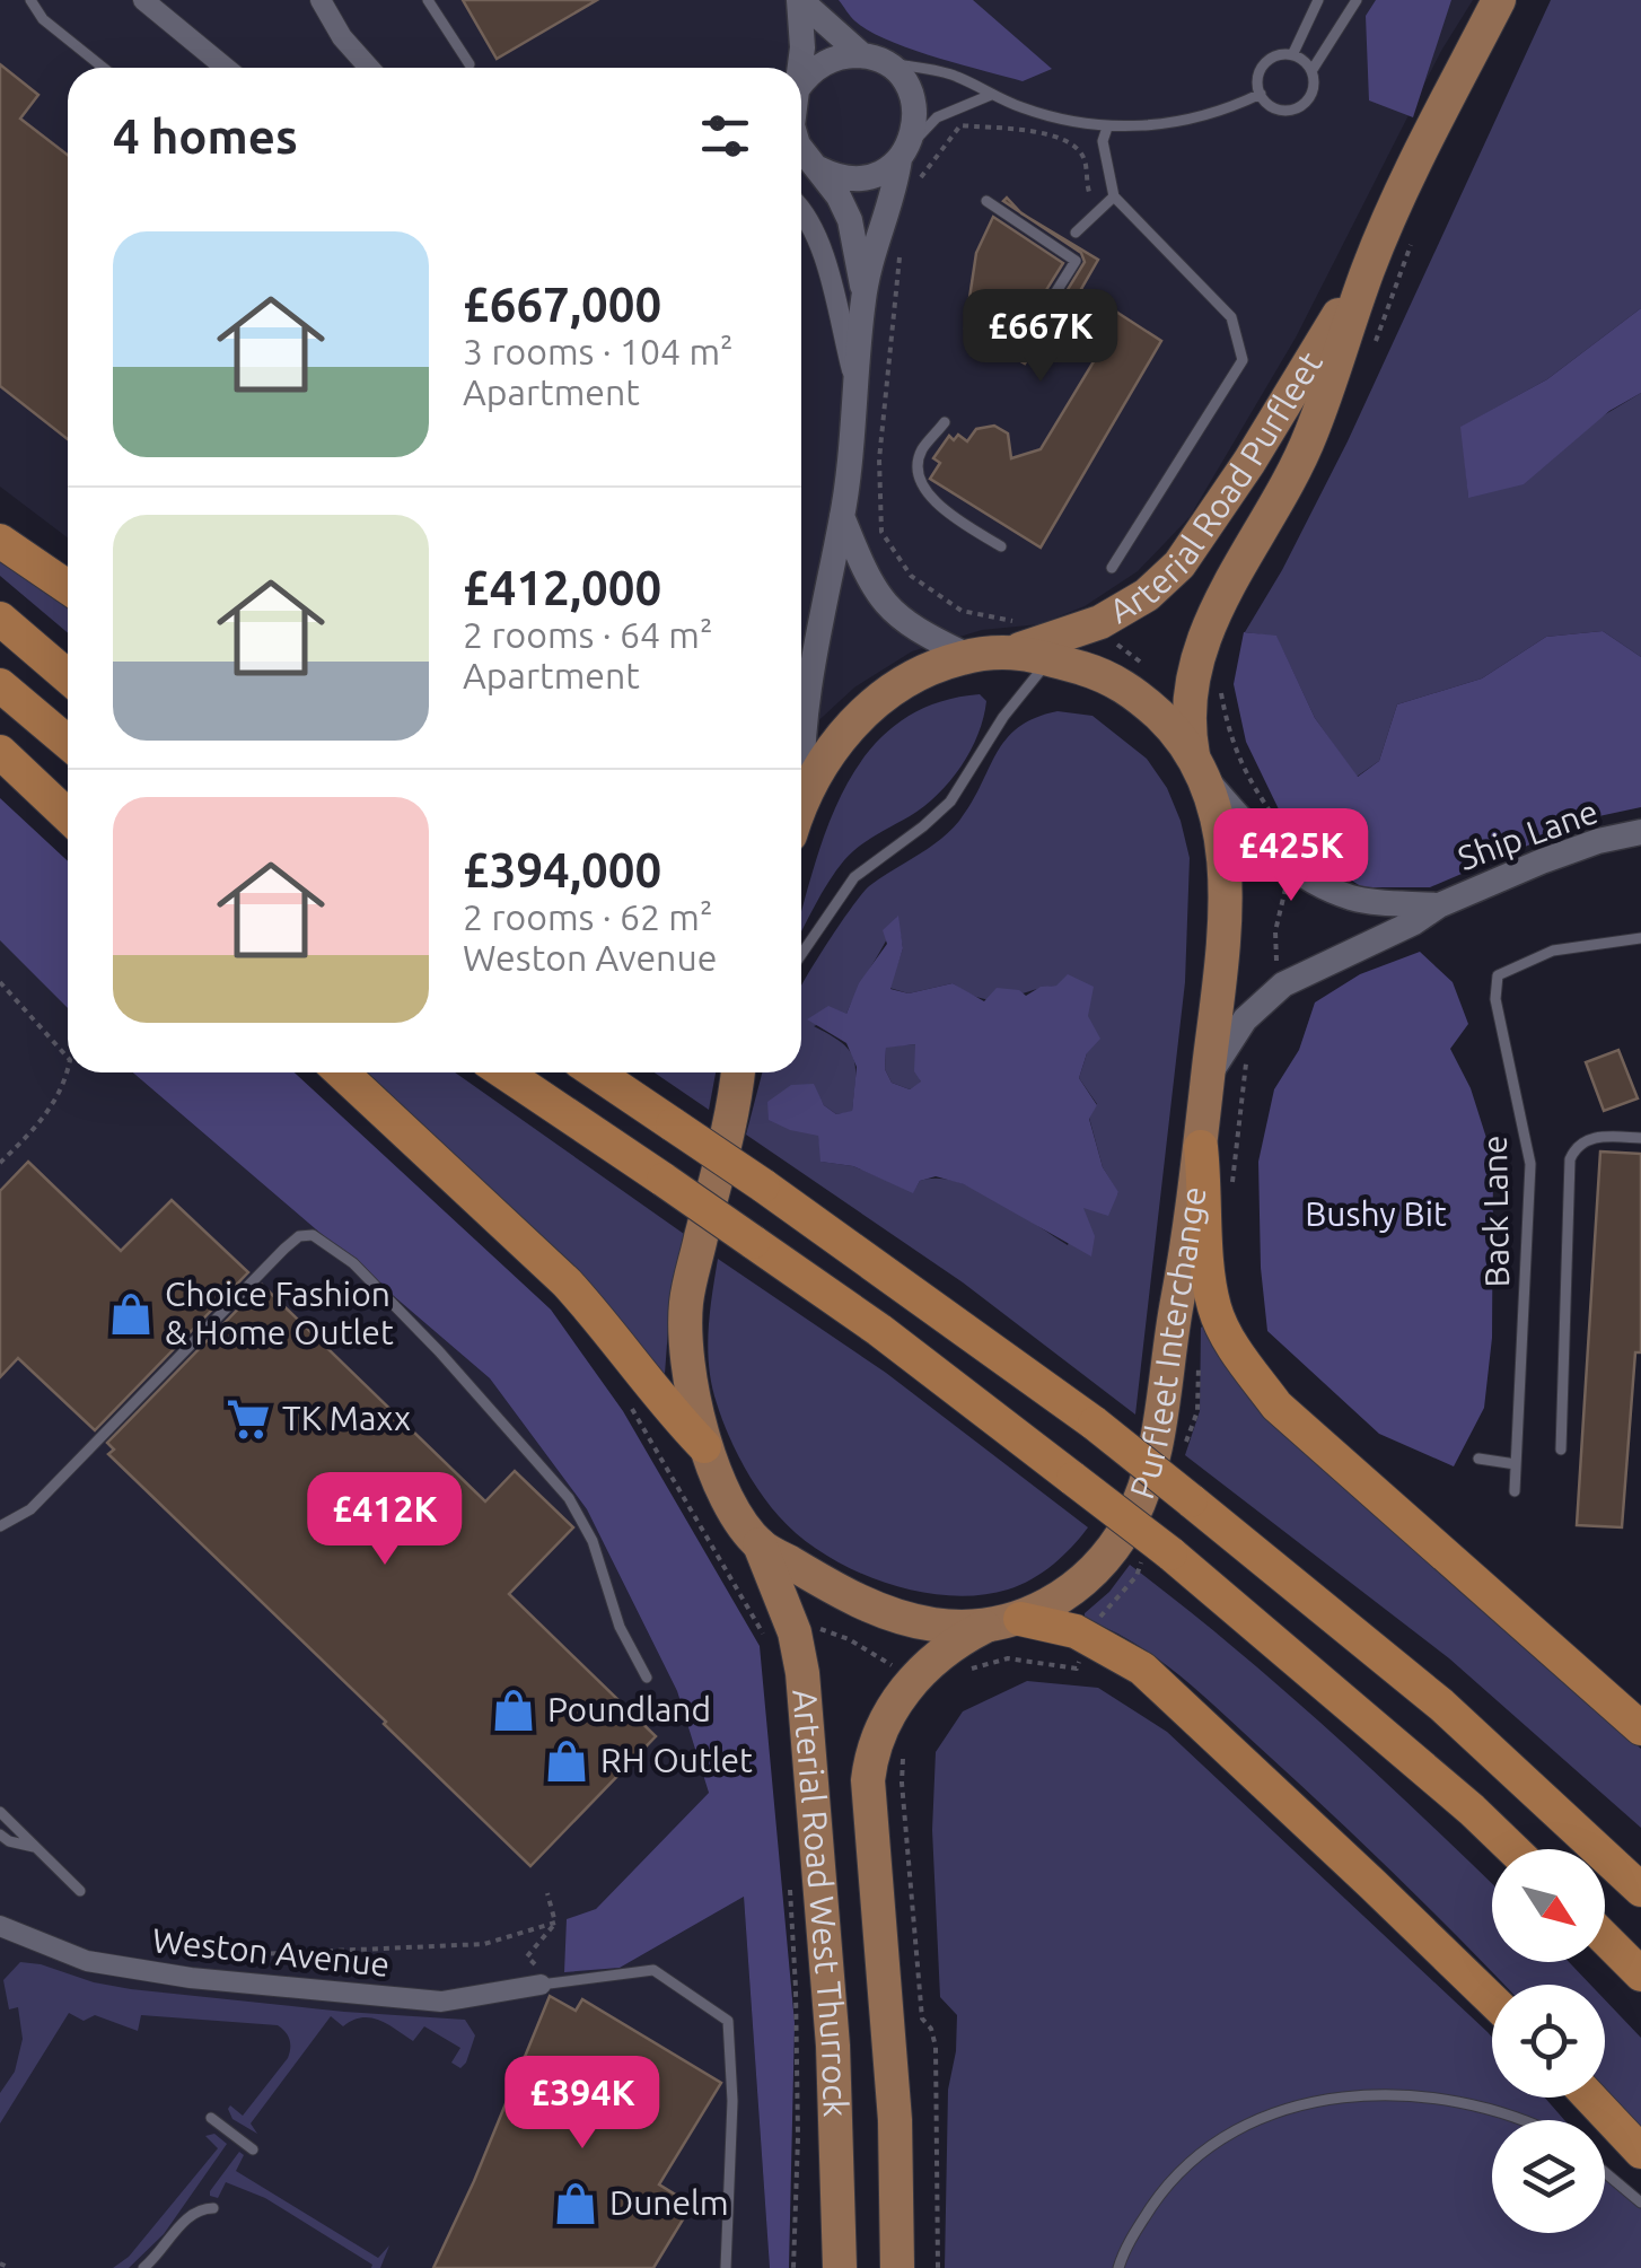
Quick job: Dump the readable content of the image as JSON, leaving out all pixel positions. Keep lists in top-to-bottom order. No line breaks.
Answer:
{"streets":{"main road":["Arterial Road Purfleet","Purfleet Interchange","Arterial Road West Thurrock"],"street":["Ship Lane","Weston Avenue"],"lane":["Back Lane"]},"crossings":[["Arterial Road Purfleet","Ship Lane"],["Arterial Road Purfleet","Purfleet Interchange"],["Ship Lane","Purfleet Interchange"],["Purfleet Interchange","Arterial Road West Thurrock"]],"parks":["Bushy Bit"],"places":{"shop":["Choice Fashion & Home Outlet","Poundland","RH Outlet","Dunelm"],"supermarket":["TK Maxx"]},"north":"bottom right","page":{"heading":"4 homes","list":[{"name":"£667,000","note":"3 rooms · 104 m² · Apartment"},{"name":"£412,000","note":"2 rooms · 64 m² · Apartment"},{"name":"£394,000","note":"2 rooms · 62 m² · Weston Avenue"}],"price":["£667K","£425K","£412K","£394K"]}}
